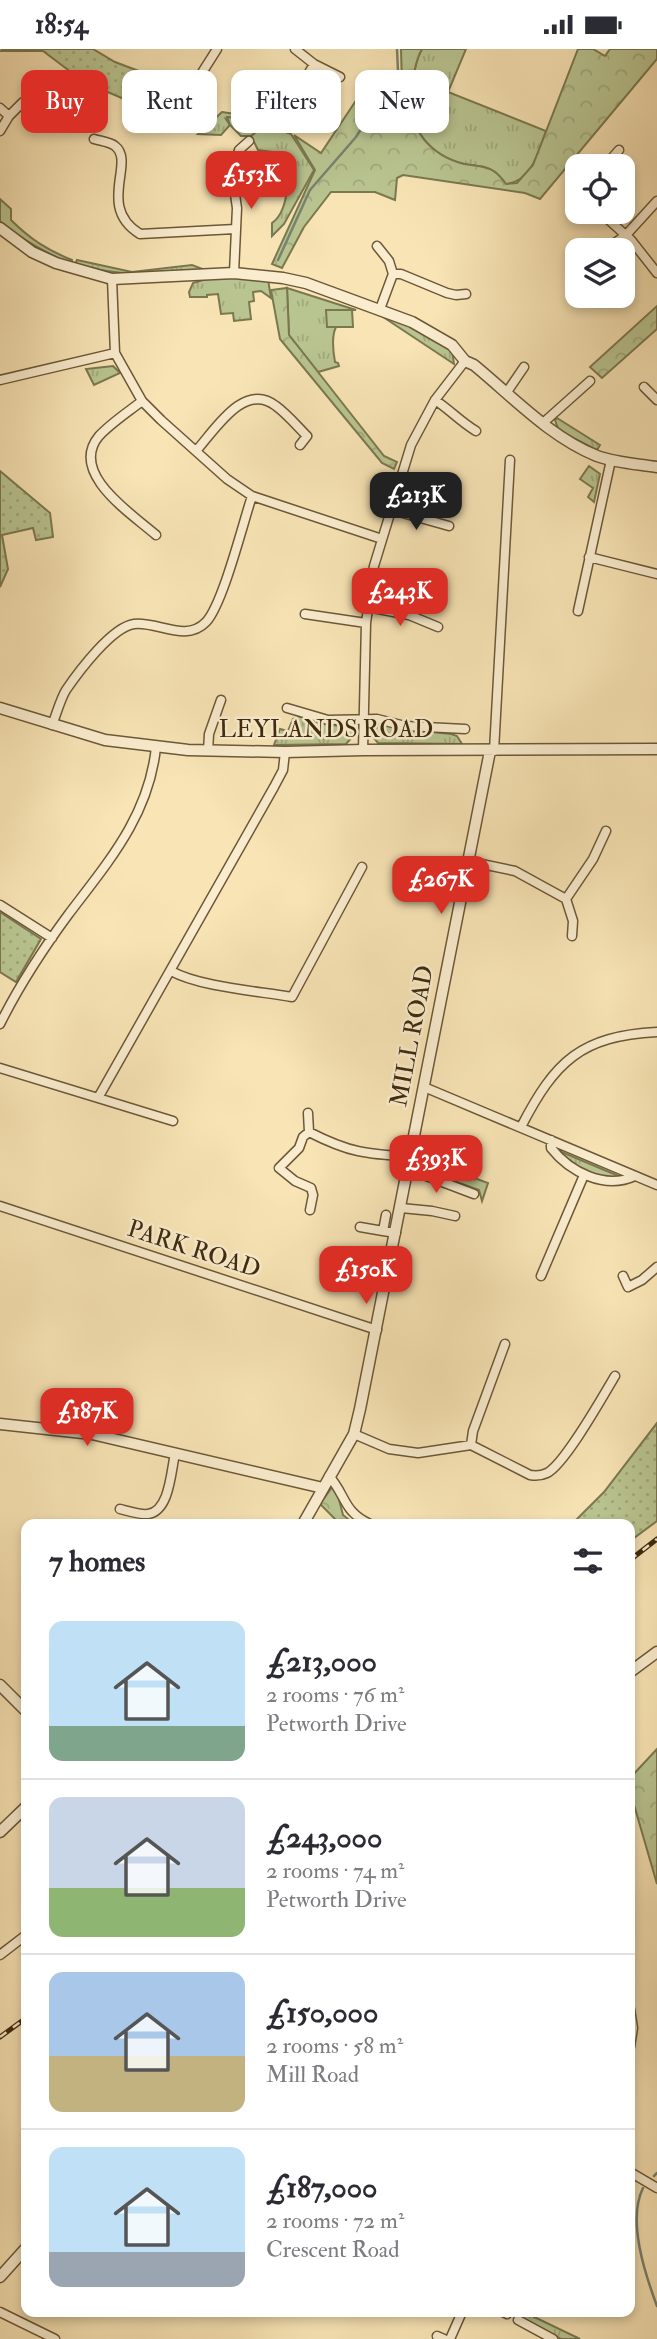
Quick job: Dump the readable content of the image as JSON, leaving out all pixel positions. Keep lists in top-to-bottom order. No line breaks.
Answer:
{"streets":{"street":["LEYLANDS ROAD","MILL ROAD","PARK ROAD"]},"crossings":[["LEYLANDS ROAD","MILL ROAD"],["MILL ROAD","PARK ROAD"]],"page":{"status":"18:54","chip":["Buy","Rent","Filters","New"],"price":["£153K","£213K","£243K","£267K","£393K","£150K","£187K"],"heading":"7 homes","list":[{"name":"£213,000","note":"2 rooms · 76 m² · Petworth Drive"},{"name":"£243,000","note":"2 rooms · 74 m² · Petworth Drive"},{"name":"£150,000","note":"2 rooms · 58 m² · Mill Road"},{"name":"£187,000","note":"2 rooms · 72 m² · Crescent Road"}]}}
